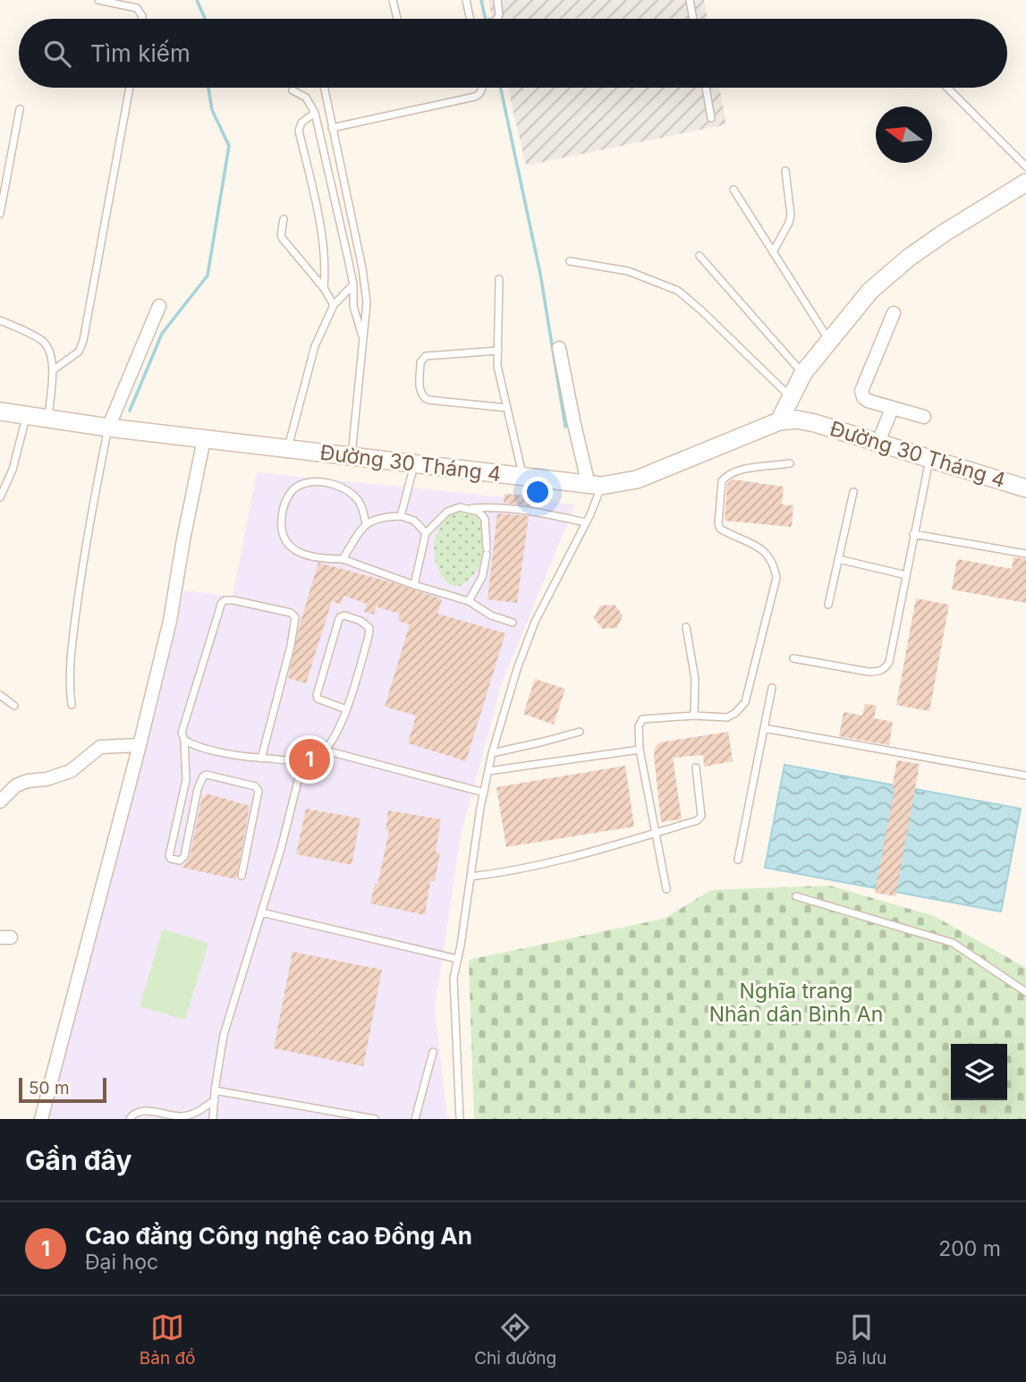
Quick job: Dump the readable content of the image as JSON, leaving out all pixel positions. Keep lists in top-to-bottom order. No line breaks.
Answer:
{"streets":{"street":["Đường 30 Tháng 4"]},"parks":["Nghĩa trang Nhân dân Bình An"],"scale_bar":"50 m","north":"left","page":{"search":"Tìm kiếm","pins":"1","scale":"50 m","heading":"Gần đây","list":[{"mark":"1","name":"Cao đẳng Công nghệ cao Đồng An","note":"Đại học","value":"200 m"}],"nav":["Bản đồ","Chỉ đường","Đã lưu"]}}
